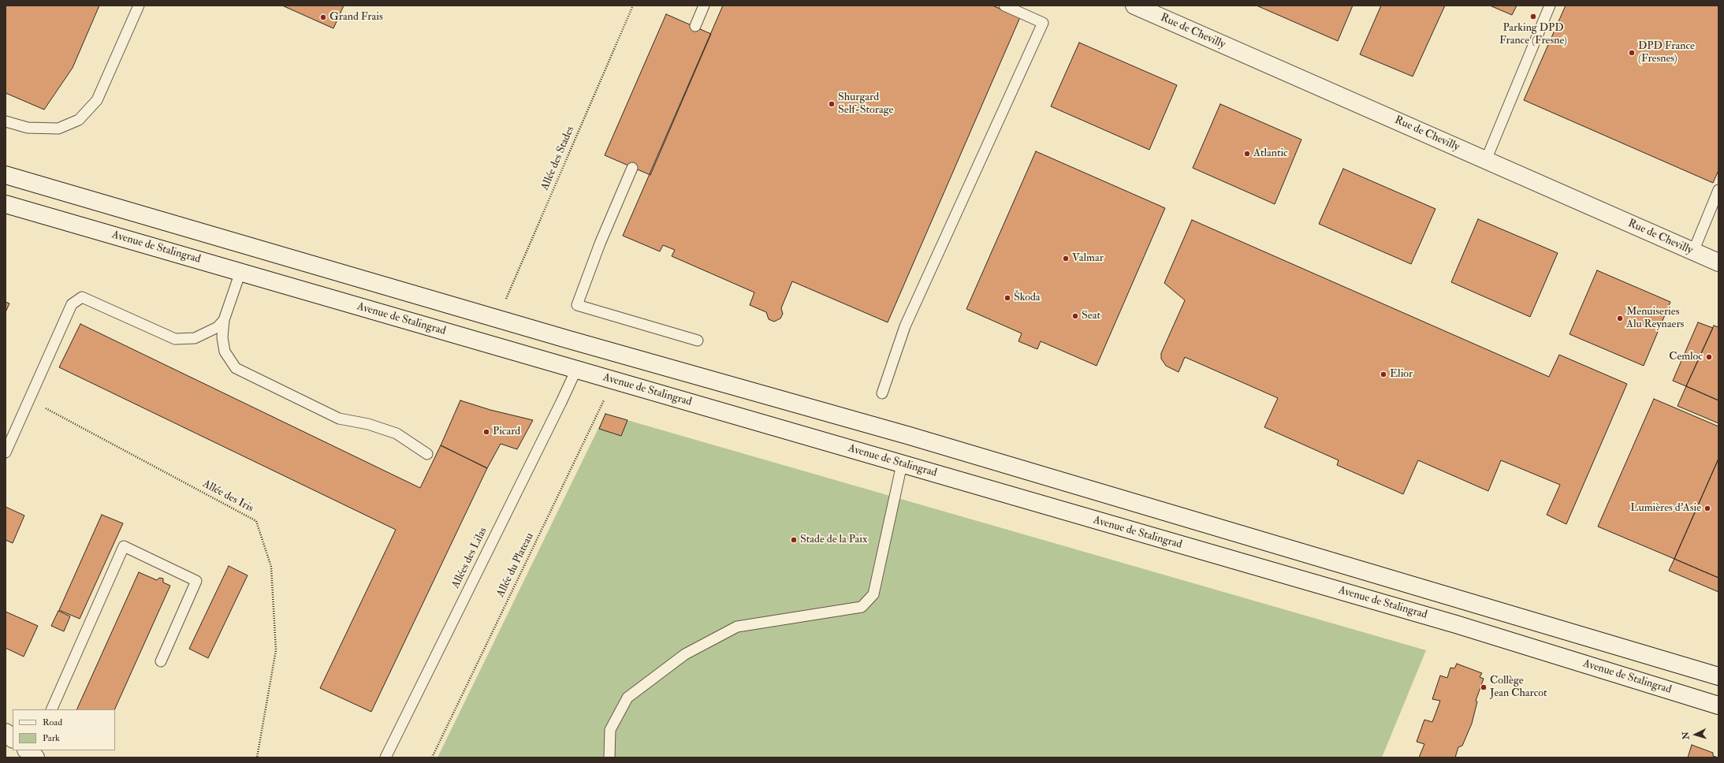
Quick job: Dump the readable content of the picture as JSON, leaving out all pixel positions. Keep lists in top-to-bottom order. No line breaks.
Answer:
{"streets":{"main road":["Rue de Chevilly","Avenue de Stalingrad"],"lane":["Allées des Lilas"],"path":["Allée des Stades","Allée des Iris","Allée du Plateau"]},"crossings":[["Avenue de Stalingrad","Allées des Lilas"],["Avenue de Stalingrad","Allée du Plateau"]],"places":["Parking DPD France (Fresne)","Grand Frais","DPD France (Fresnes)","Shurgard Self-Storage","Atlantic","Valmar","Škoda","Seat","Menuiseries Alu Reynaers","Cemloc","Elior","Picard","Lumières d'Asie","Stade de la Paix","Collège Jean Charcot"],"legend":["Road","Park"],"north":"left"}
